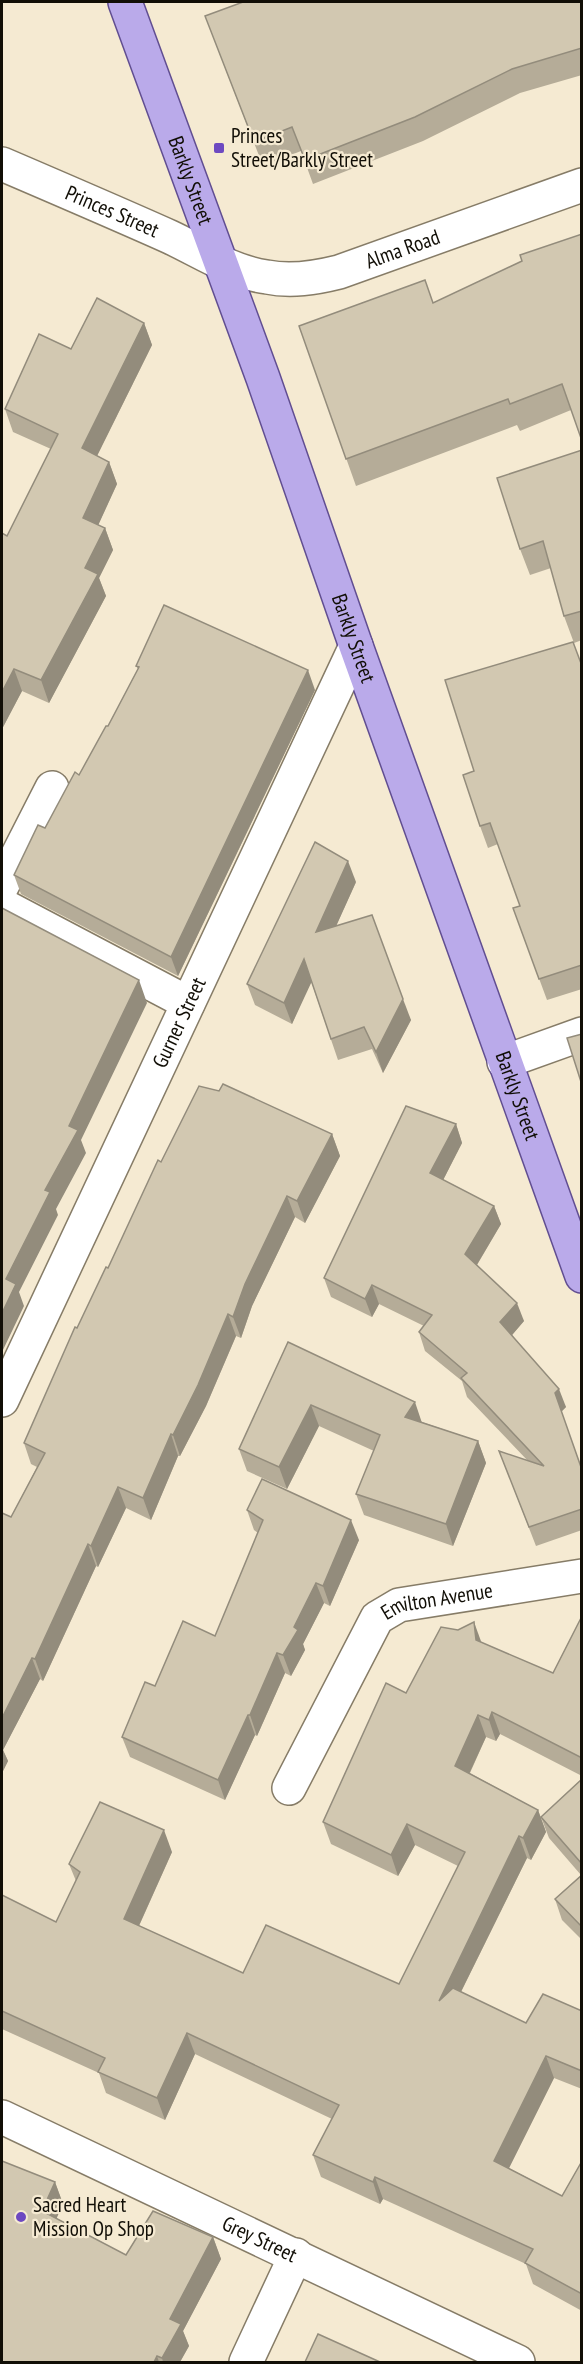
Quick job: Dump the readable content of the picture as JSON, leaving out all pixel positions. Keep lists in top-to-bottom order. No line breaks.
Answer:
{"streets":{"main road":["Barkly Street"],"street":["Princes Street","Alma Road","Gurner Street","Emilton Avenue","Grey Street"]},"crossings":[["Barkly Street","Princes Street"],["Barkly Street","Alma Road"],["Barkly Street","Gurner Street"],["Princes Street","Alma Road"]],"places":{"transit":["Princes Street/Barkly Street"],"other":["Sacred Heart Mission Op Shop"]}}
